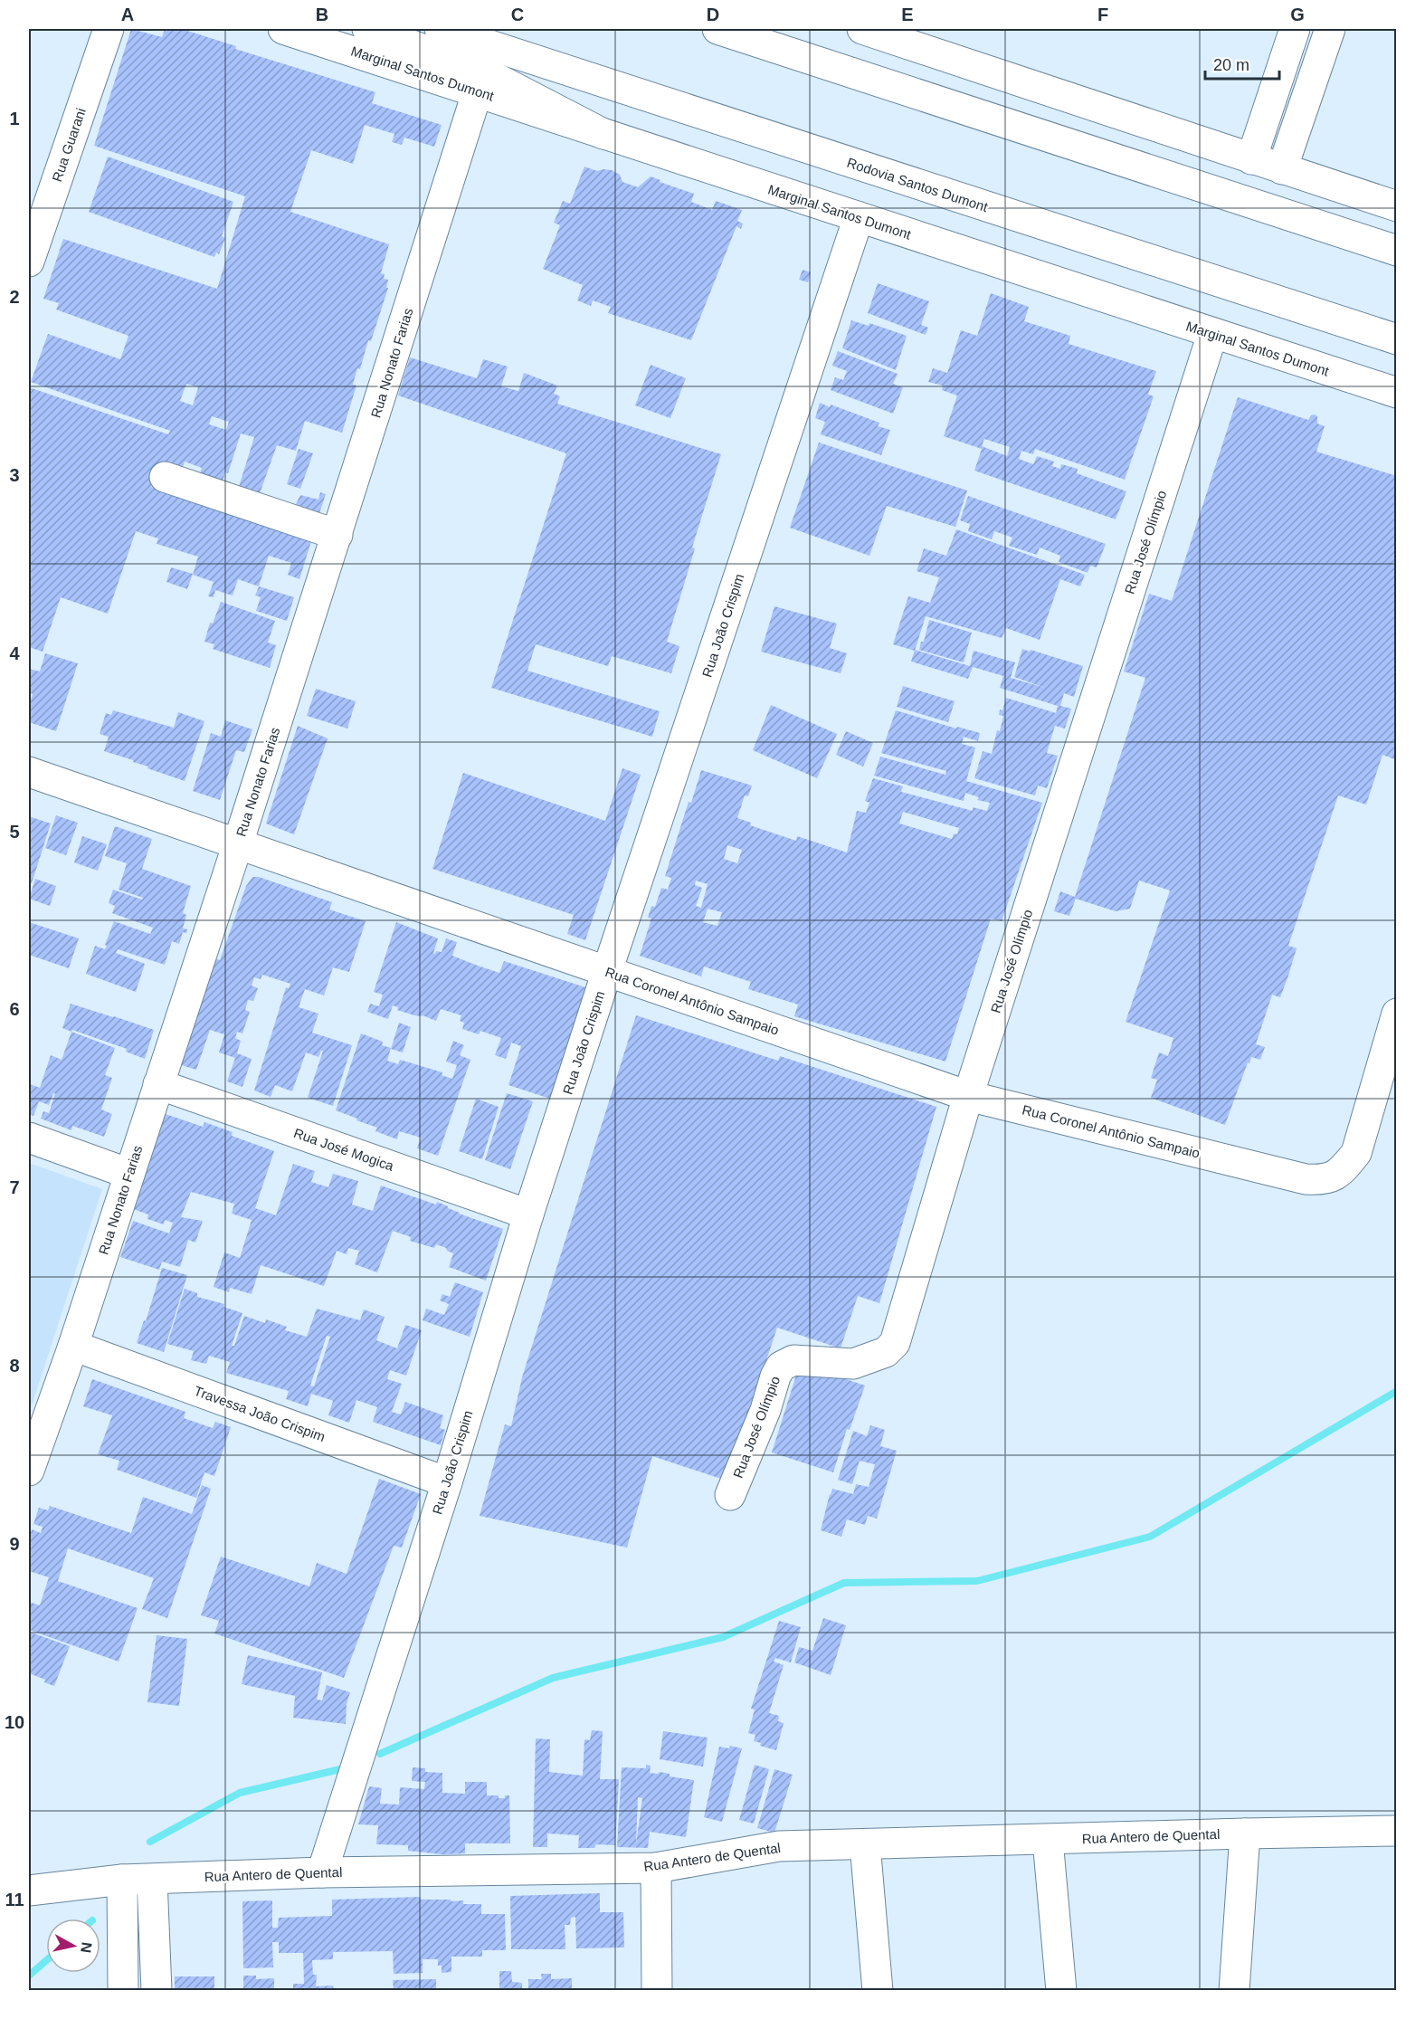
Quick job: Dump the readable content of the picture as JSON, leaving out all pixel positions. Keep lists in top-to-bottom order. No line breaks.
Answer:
{"streets":{"main road":["Marginal Santos Dumont","Rua Guarani","Rodovia Santos Dumont","Rua Nonato Farias","Rua José Olímpio","Rua João Crispim","Rua Coronel Antônio Sampaio","Rua José Mogica","Travessa João Crispim","Rua Antero de Quental"]},"crossings":[["Marginal Santos Dumont","Rua Nonato Farias"],["Marginal Santos Dumont","Rua José Olímpio"],["Marginal Santos Dumont","Rua João Crispim"],["Rua Nonato Farias","Rua Coronel Antônio Sampaio"],["Rua Nonato Farias","Rua José Mogica"],["Rua Nonato Farias","Travessa João Crispim"],["Rua José Olímpio","Rua Coronel Antônio Sampaio"],["Rua João Crispim","Rua Coronel Antônio Sampaio"],["Rua João Crispim","Rua José Mogica"],["Rua João Crispim","Travessa João Crispim"],["Rua João Crispim","Rua Antero de Quental"]],"scale_bar":"20 m","north":"right","grid":{"columns":["A","B","C","D","E","F","G"],"rows":["1","2","3","4","5","6","7","8","9","10","11"]}}
